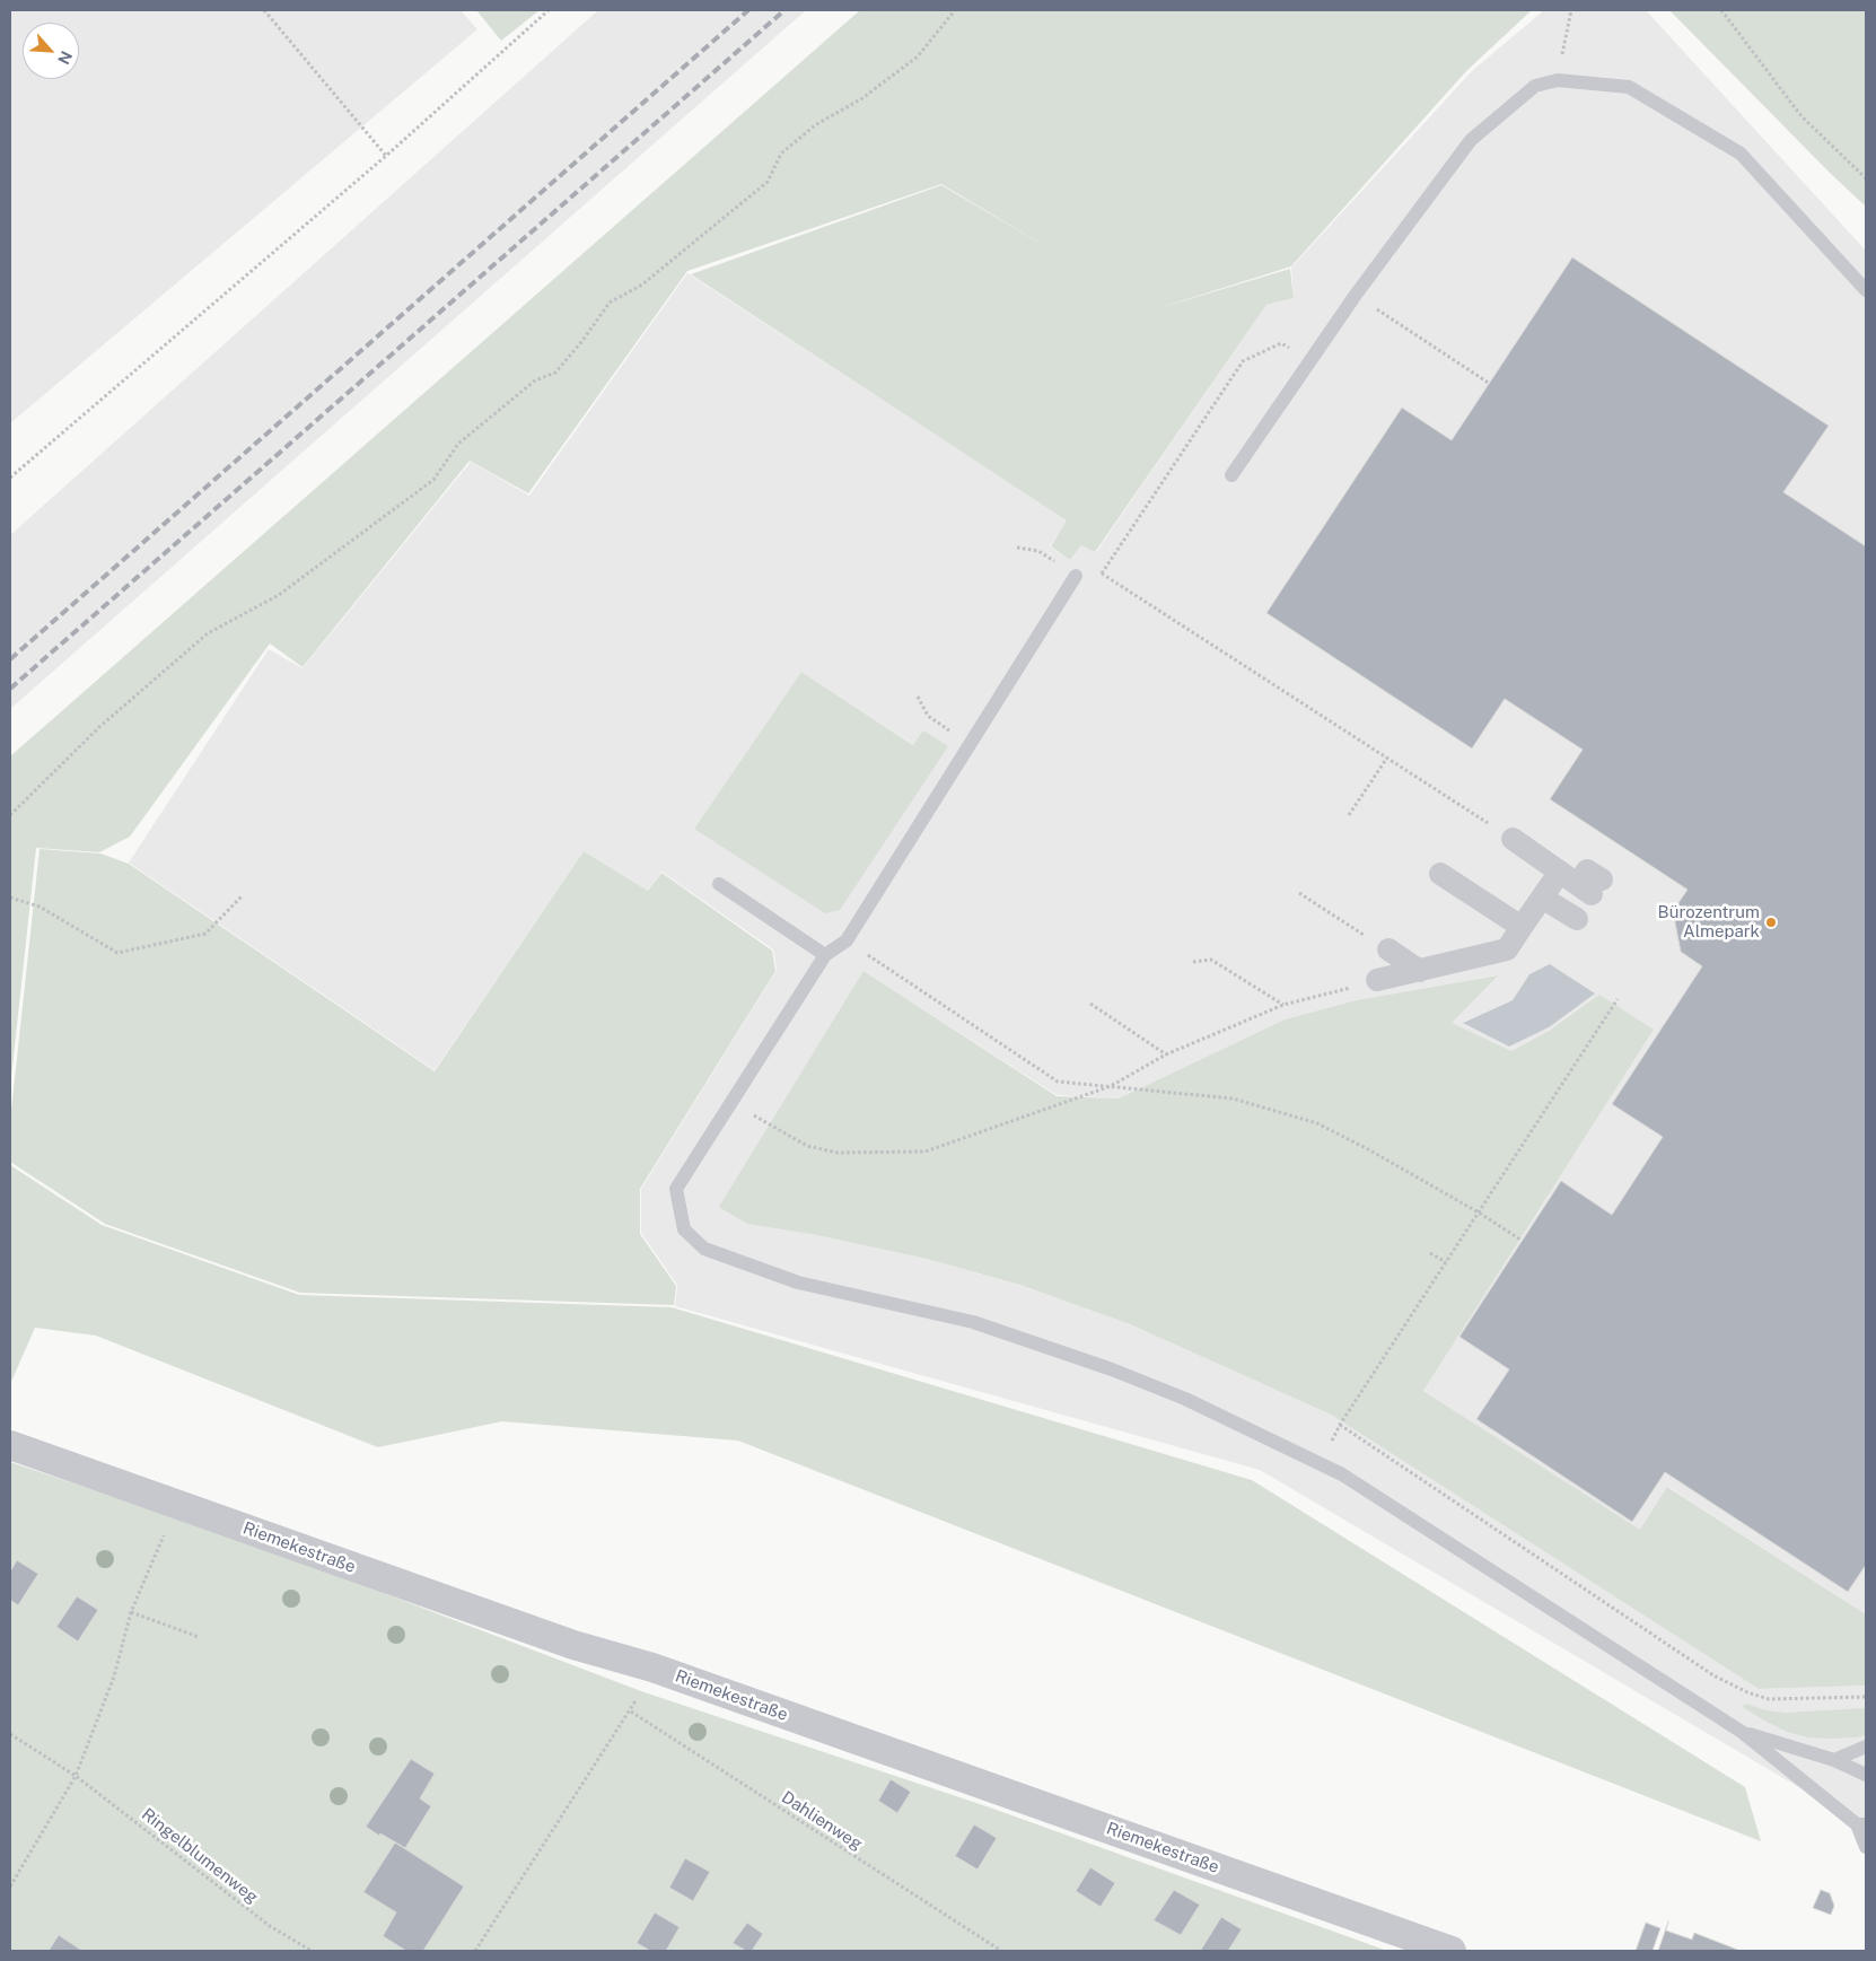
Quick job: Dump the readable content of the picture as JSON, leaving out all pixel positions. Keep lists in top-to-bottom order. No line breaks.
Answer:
{"streets":{"street":["Riemekestraße"],"path":["Dahlienweg","Ringelblumenweg"]},"places":["Bürozentrum Almepark"],"north":"bottom right"}
